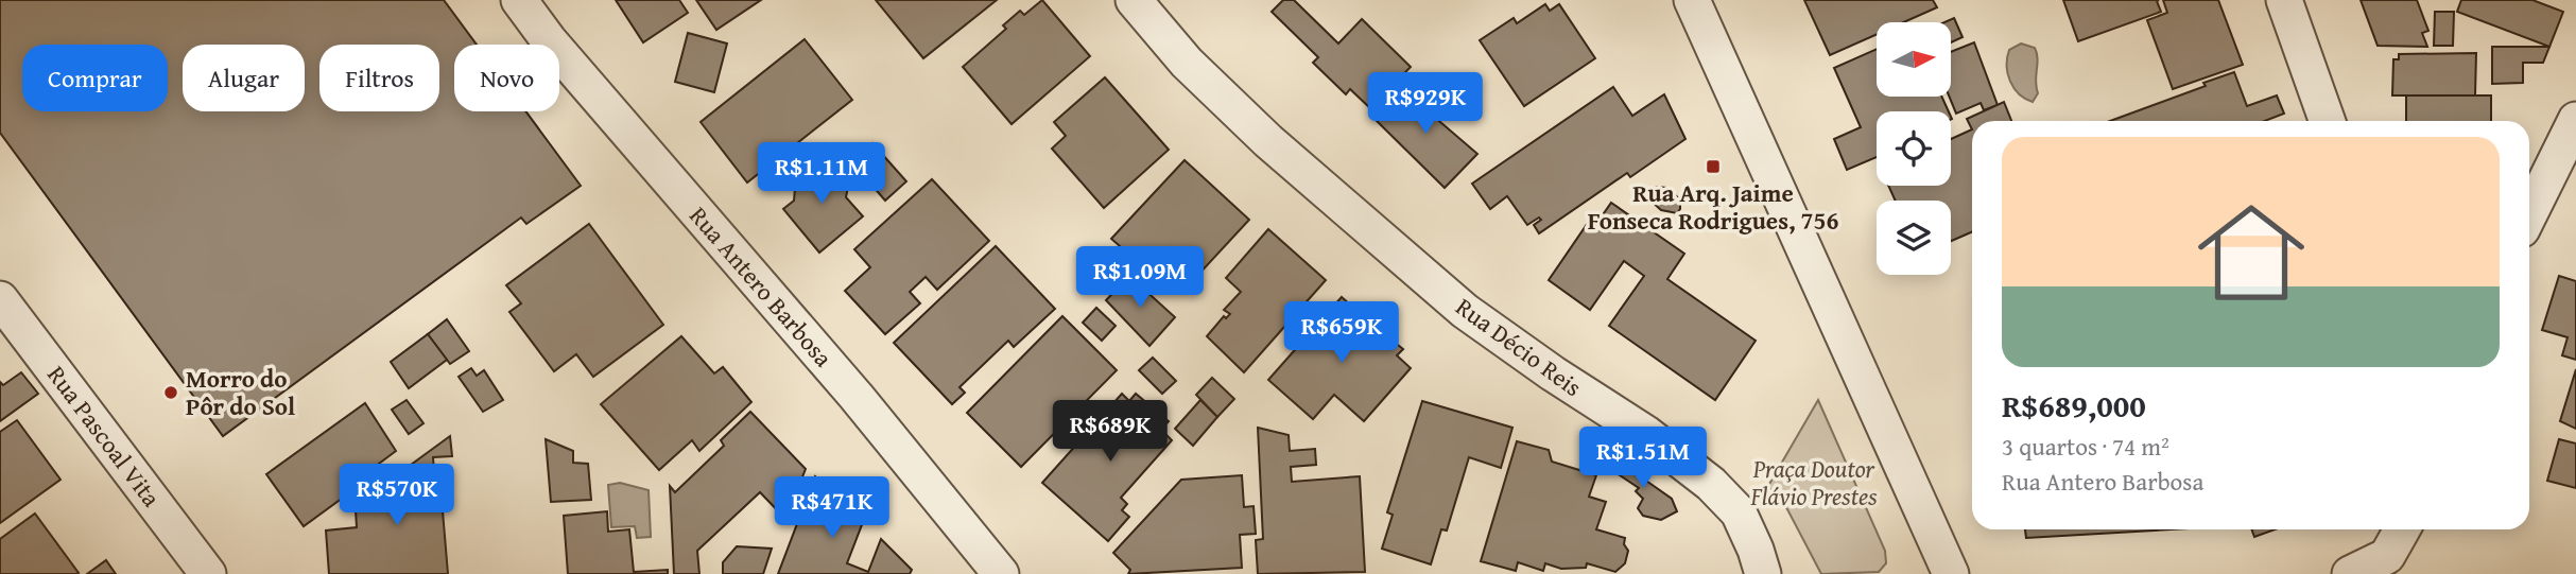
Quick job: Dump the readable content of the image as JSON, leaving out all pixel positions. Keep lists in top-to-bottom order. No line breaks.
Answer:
{"streets":{"street":["Rua Antero Barbosa","Rua Décio Reis","Rua Pascoal Vita"]},"parks":["Praça Doutor Flávio Prestes"],"places":{"transit":["Rua Arq. Jaime Fonseca Rodrigues, 756"],"other":["Morro do Pôr do Sol"]},"north":"right","page":{"chip":["Comprar","Alugar","Filtros","Novo"],"price":["R$929K","R$1.11M","R$1.09M","R$659K","R$689K","R$1.51M","R$570K","R$471K"],"list":[{"name":"R$689,000","note":"3 quartos · 74 m² · Rua Antero Barbosa"}]}}
